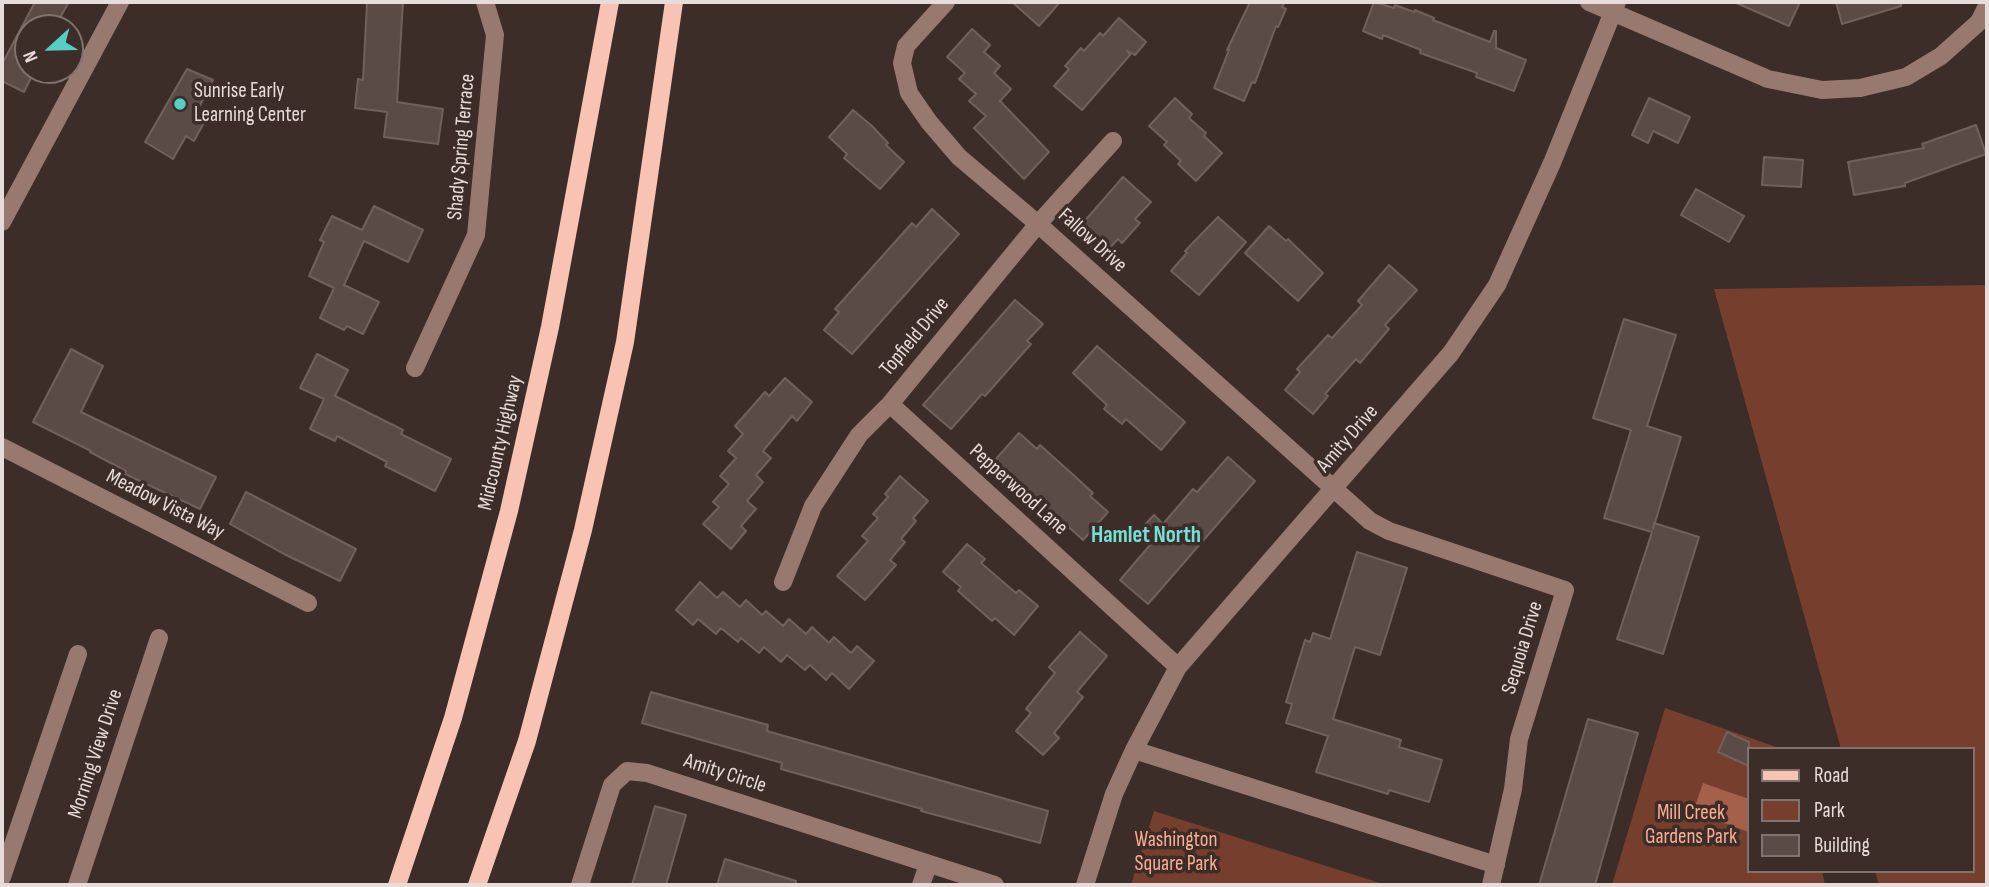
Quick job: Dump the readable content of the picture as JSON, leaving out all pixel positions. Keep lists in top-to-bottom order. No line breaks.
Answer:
{"streets":{"main road":["Midcounty Highway"],"street":["Shady Spring Terrace","Fallow Drive","Topfield Drive","Amity Drive","Pepperwood Lane","Meadow Vista Way","Sequoia Drive","Morning View Drive","Amity Circle"]},"crossings":[["Fallow Drive","Topfield Drive"],["Fallow Drive","Amity Drive"],["Fallow Drive","Sequoia Drive"],["Topfield Drive","Pepperwood Lane"],["Amity Drive","Pepperwood Lane"],["Amity Drive","Sequoia Drive"]],"districts":["Hamlet North"],"parks":["Mill Creek Gardens Park","Washington Square Park"],"places":["Sunrise Early Learning Center"],"legend":["Road","Park","Building"],"north":"left"}
